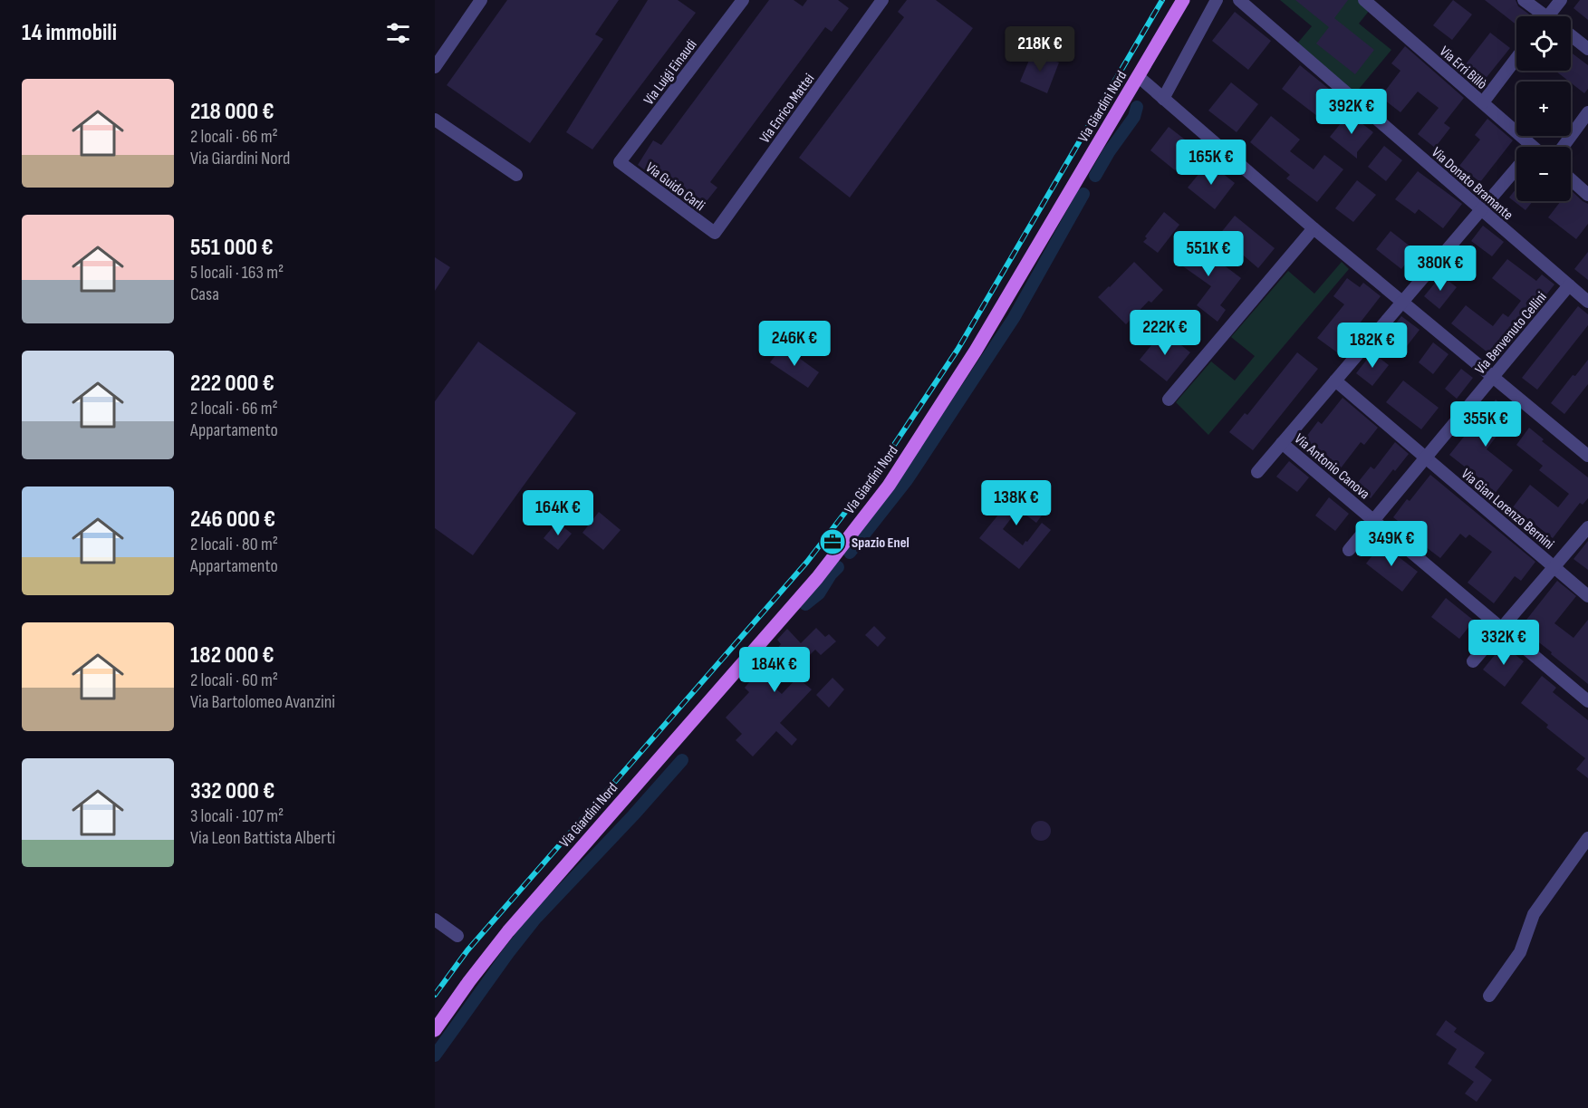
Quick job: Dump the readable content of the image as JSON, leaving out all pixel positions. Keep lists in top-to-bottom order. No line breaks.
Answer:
{"streets":{"main road":["Via Giardini Nord"],"street":["Via Erri Billò","Via Luigi Einaudi","Via Enrico Mattei","Via Donato Bramante","Via Guido Carli","Via Benvenuto Cellini","Via Antonio Canova","Via Gian Lorenzo Bernini"]},"crossings":[["Via Luigi Einaudi","Via Guido Carli"],["Via Enrico Mattei","Via Guido Carli"],["Via Donato Bramante","Via Benvenuto Cellini"],["Via Benvenuto Cellini","Via Antonio Canova"],["Via Benvenuto Cellini","Via Gian Lorenzo Bernini"]],"places":{"office":["Spazio Enel"]},"page":{"heading":"14 immobili","map_buttons":["+","−"],"price":["218K €","392K €","165K €","551K €","380K €","222K €","246K €","182K €","355K €","138K €","164K €","349K €","332K €","184K €"],"list":[{"name":"218 000 €","note":"2 locali · 66 m² · Via Giardini Nord"},{"name":"551 000 €","note":"5 locali · 163 m² · Casa"},{"name":"222 000 €","note":"2 locali · 66 m² · Appartamento"},{"name":"246 000 €","note":"2 locali · 80 m² · Appartamento"},{"name":"182 000 €","note":"2 locali · 60 m² · Via Bartolomeo Avanzini"},{"name":"332 000 €","note":"3 locali · 107 m² · Via Leon Battista Alberti"}]}}
